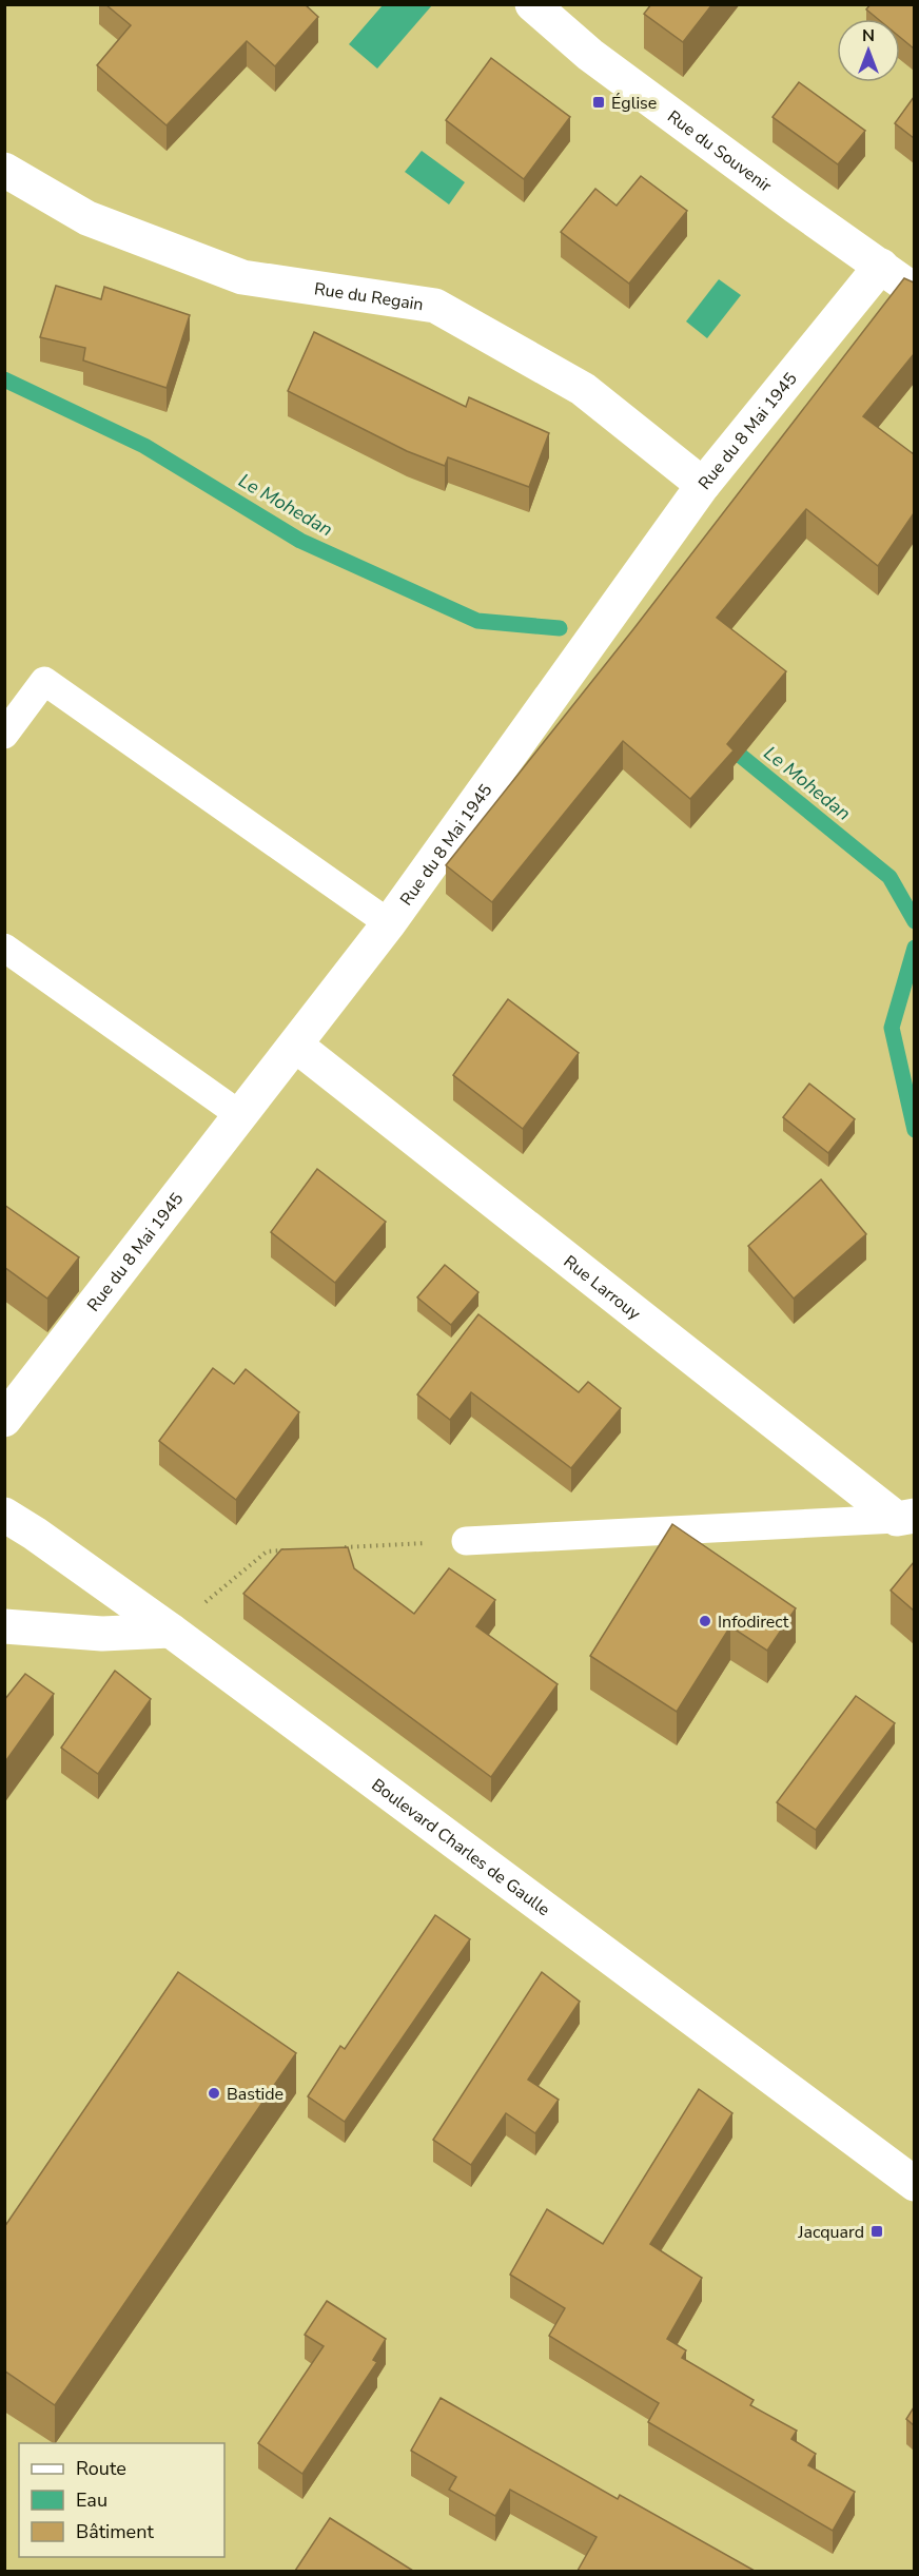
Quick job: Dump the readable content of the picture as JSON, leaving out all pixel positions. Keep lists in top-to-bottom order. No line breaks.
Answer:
{"streets":{"street":["Rue du Souvenir","Rue du Regain","Rue du 8 Mai 1945","Rue Larrouy","Boulevard Charles de Gaulle"]},"crossings":[["Rue du Souvenir","Rue du 8 Mai 1945"],["Rue du Regain","Rue du 8 Mai 1945"],["Rue du 8 Mai 1945","Rue Larrouy"]],"water":["Le Mohedan"],"places":{"transit":["Église","Jacquard"],"other":["Infodirect","Bastide"]},"legend":["Route","Eau","Bâtiment"],"north":"top"}
